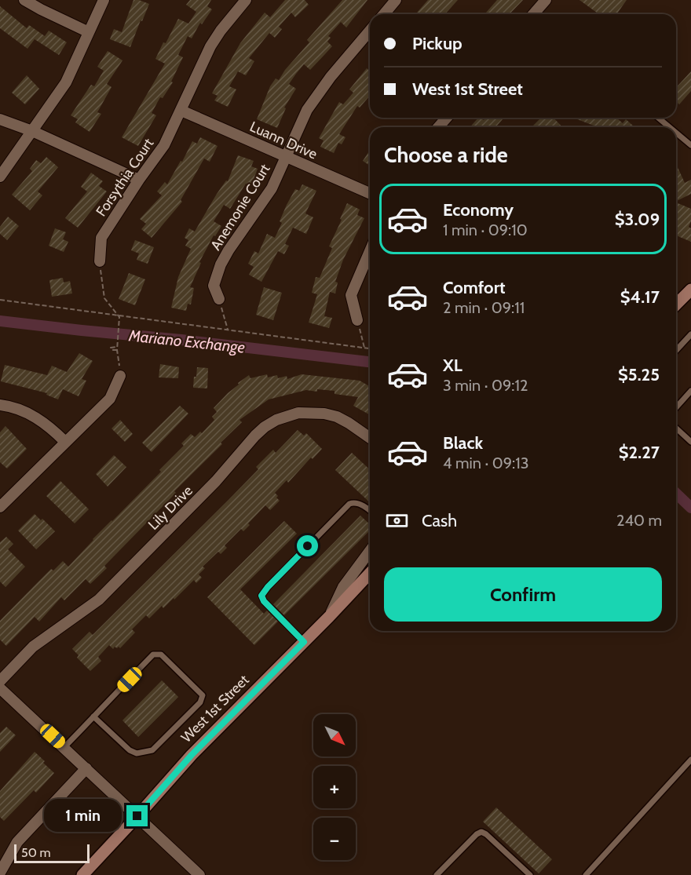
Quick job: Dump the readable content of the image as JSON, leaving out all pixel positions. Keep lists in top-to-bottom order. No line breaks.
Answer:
{"streets":{"main road":["West 1st Street"],"street":["Luann Drive","Forsythia Court","Anemonie Court","Lily Drive"]},"crossings":[["Luann Drive","Forsythia Court"],["Luann Drive","Anemonie Court"]],"water":["Mariano Exchange"],"scale_bar":"50 m","north":"bottom right","page":{"banner":["Pickup","West 1st Street"],"heading":"Choose a ride","list":[{"name":"Economy","note":"1 min · 09:10","value":"$3.09"},{"name":"Comfort","note":"2 min · 09:11","value":"$4.17"},{"name":"XL","note":"3 min · 09:12","value":"$5.25"},{"name":"Black","note":"4 min · 09:13","value":"$2.27"}],"pay":["Cash","240 m"],"buttons":"Confirm","map_buttons":["+","−"],"bubble":"1 min","scale":"50 m"}}
